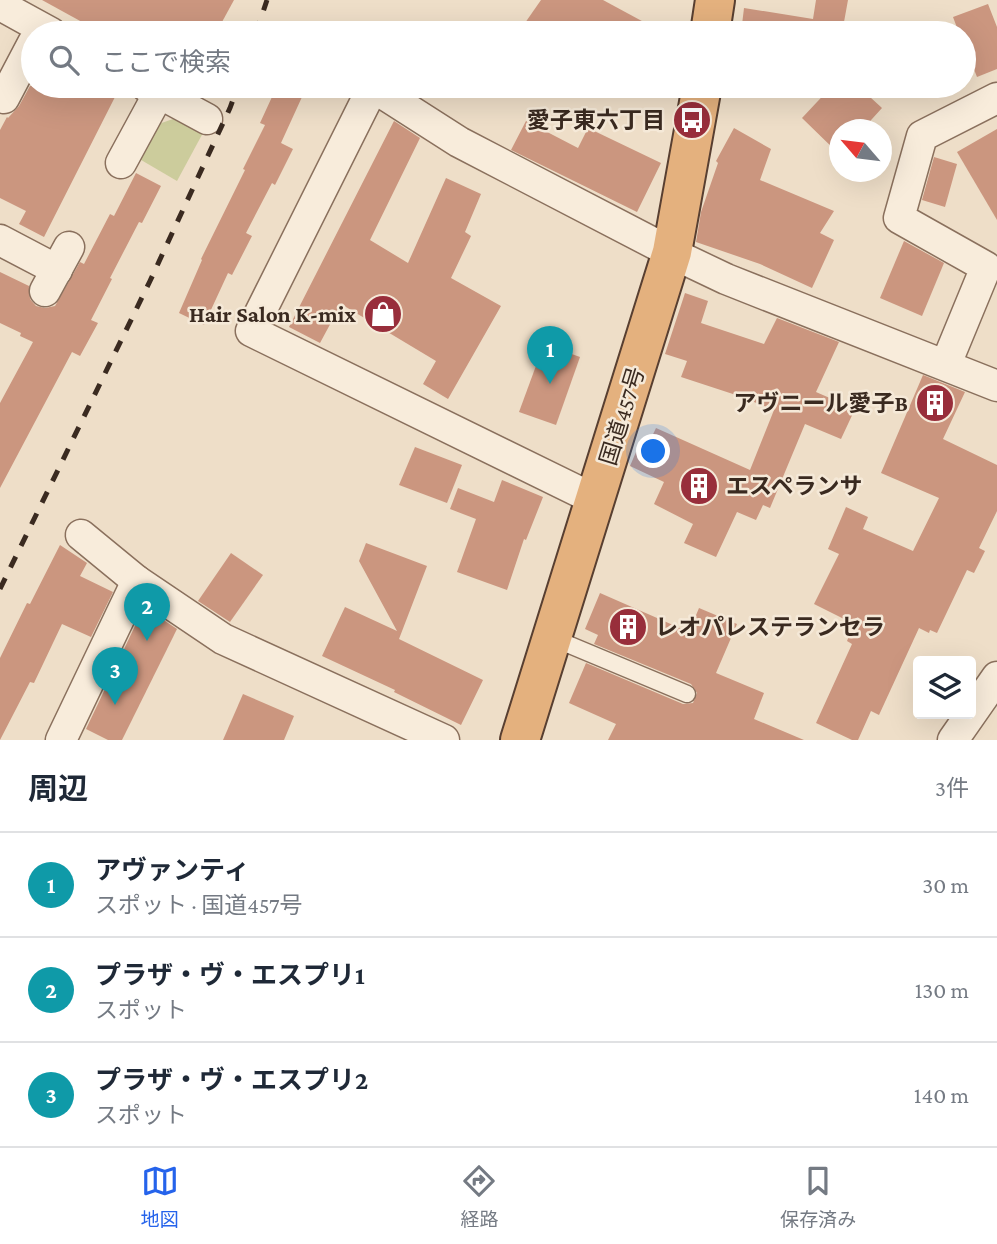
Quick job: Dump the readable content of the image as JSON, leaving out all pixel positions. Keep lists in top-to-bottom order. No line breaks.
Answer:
{"streets":{"highway":["国道457号"]},"places":{"bus stop":["愛子東六丁目"],"shop":["Hair Salon K-mix"],"building":["アヴニール愛子B","エスペランサ","レオパレステランセラ"]},"north":"top left","page":{"search":"ここで検索","pins":["1","2","3"],"heading":["周辺","3件"],"list":[{"mark":"1","name":"アヴァンティ","note":"スポット · 国道457号","value":"30 m"},{"mark":"2","name":"プラザ・ヴ・エスプリ1","note":"スポット","value":"130 m"},{"mark":"3","name":"プラザ・ヴ・エスプリ2","note":"スポット","value":"140 m"}],"nav":["地図","経路","保存済み"]}}
